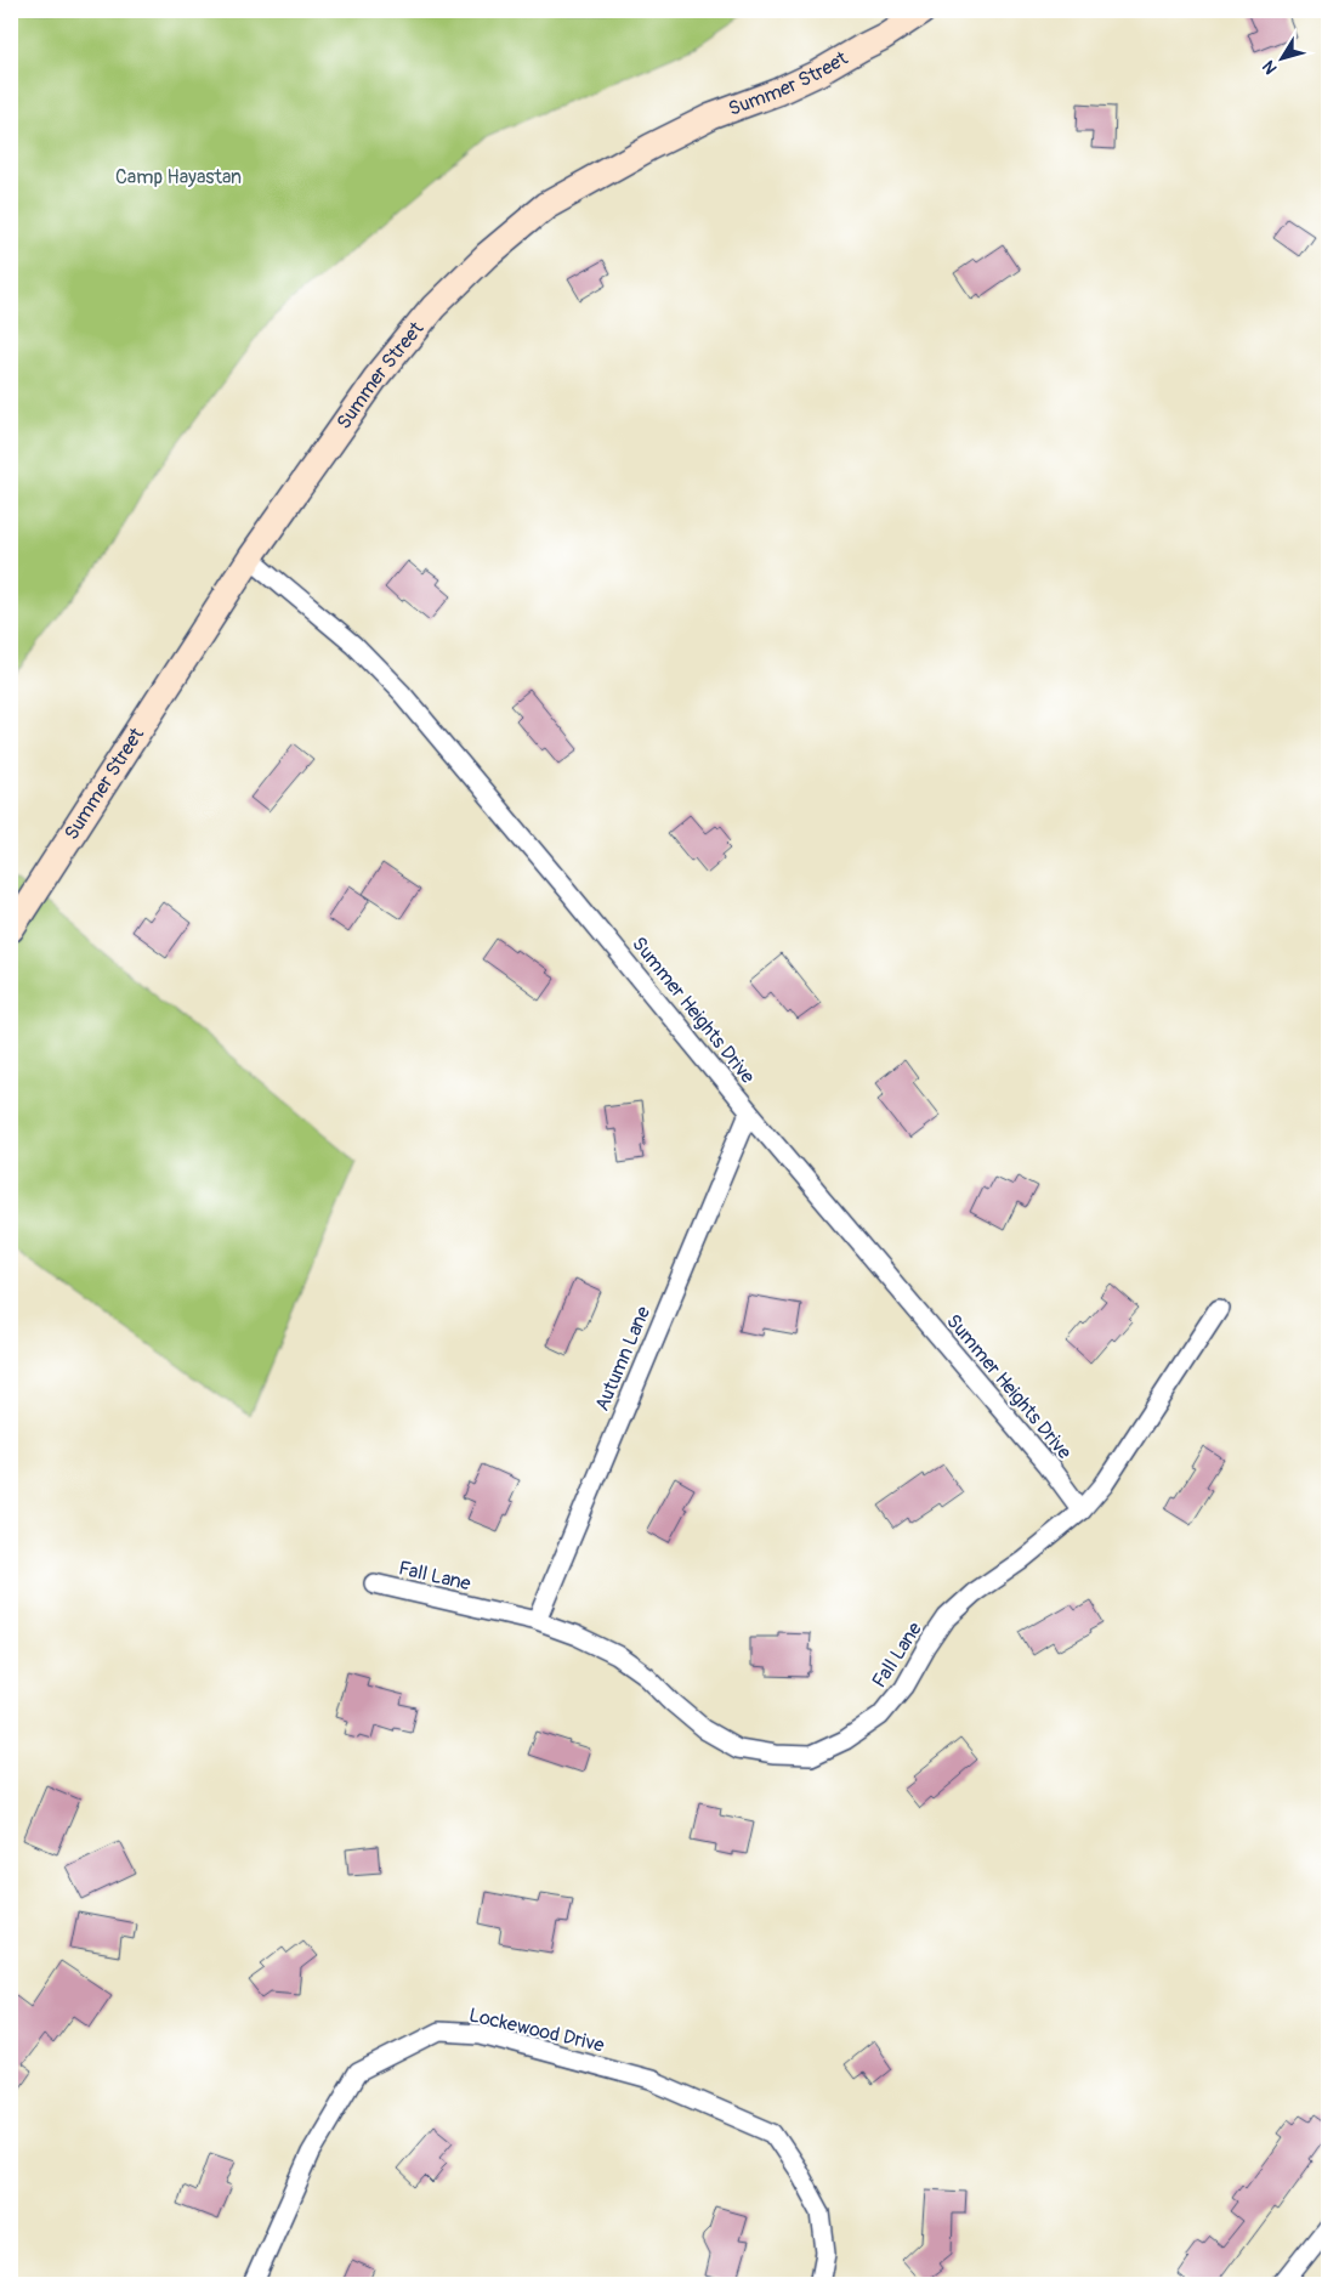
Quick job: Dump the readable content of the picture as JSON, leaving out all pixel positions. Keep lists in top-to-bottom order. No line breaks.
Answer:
{"streets":{"main road":["Summer Street"],"street":["Summer Heights Drive","Autumn Lane","Fall Lane","Lockewood Drive"]},"crossings":[["Summer Street","Summer Heights Drive"],["Summer Heights Drive","Autumn Lane"],["Summer Heights Drive","Fall Lane"],["Autumn Lane","Fall Lane"]],"parks":["Camp Hayastan"],"north":"bottom left"}
